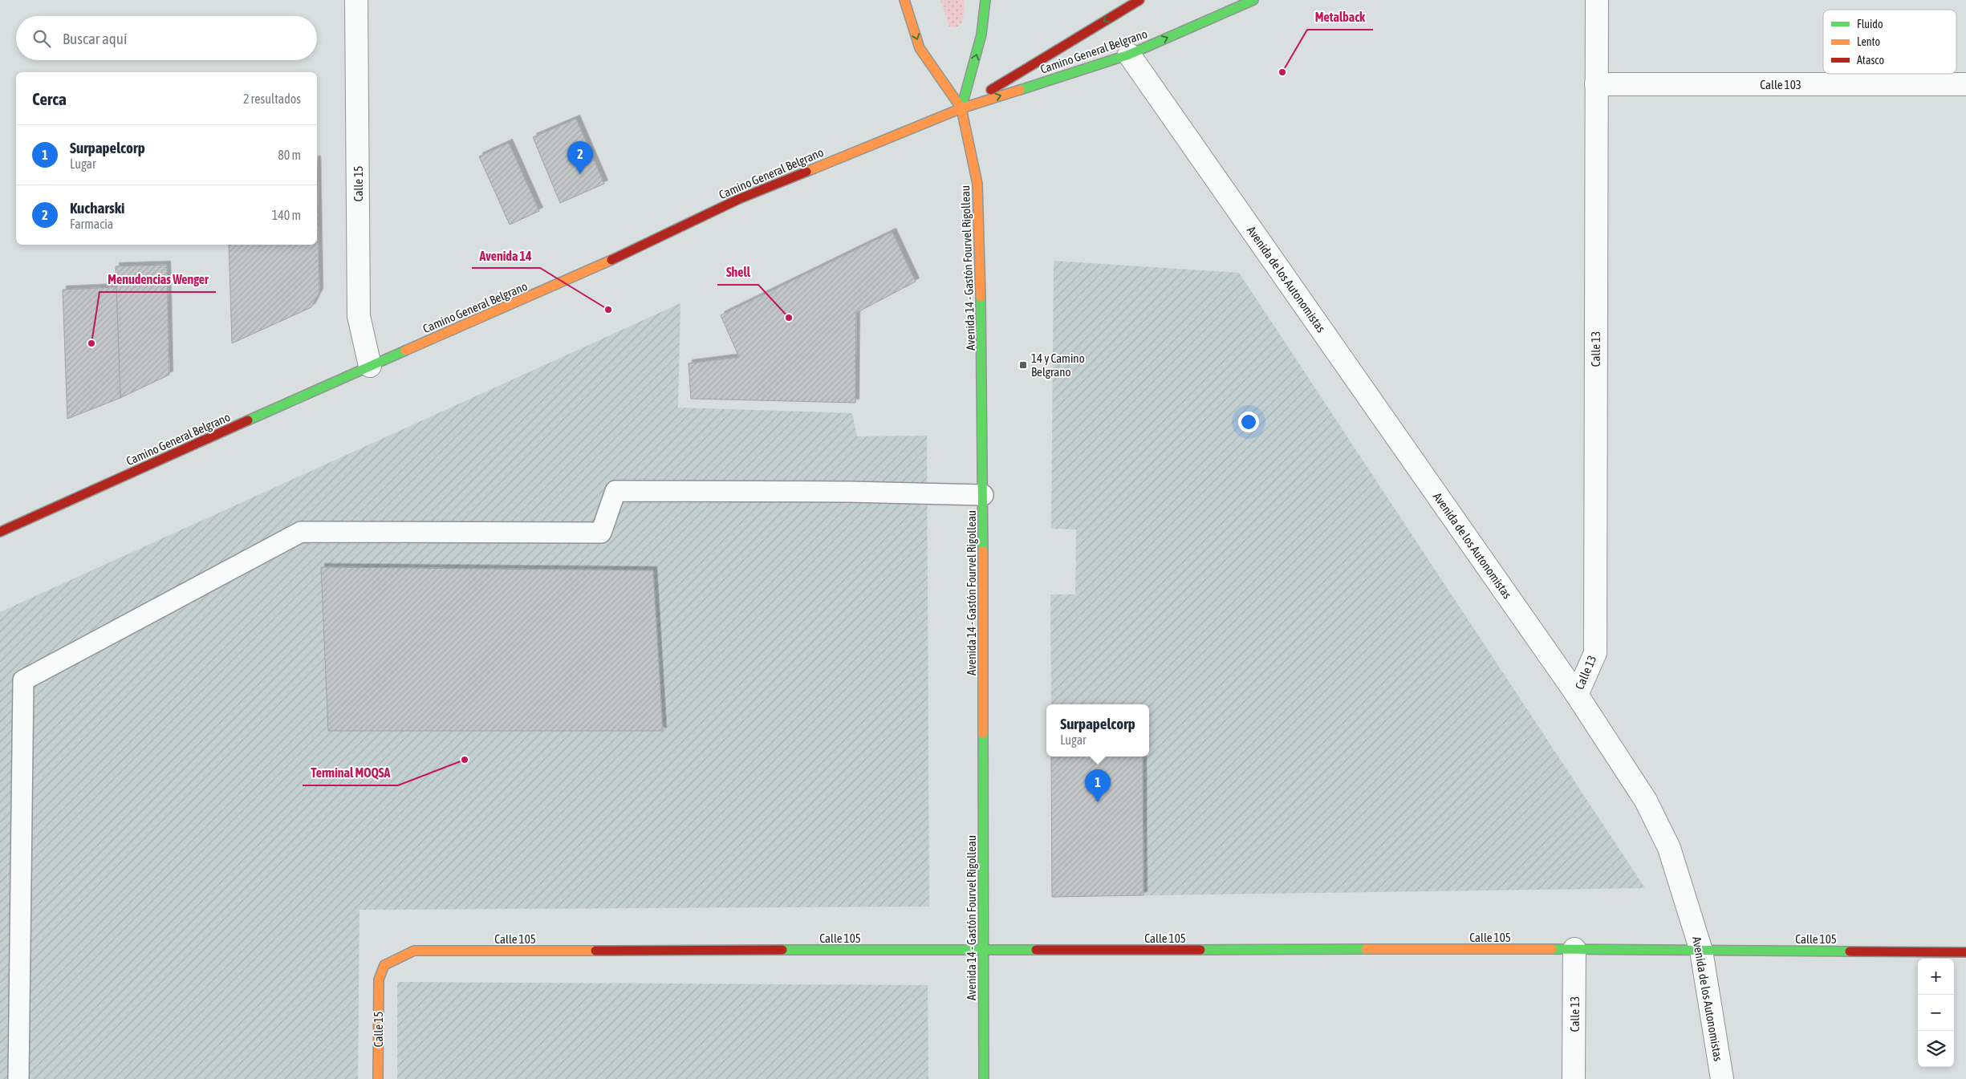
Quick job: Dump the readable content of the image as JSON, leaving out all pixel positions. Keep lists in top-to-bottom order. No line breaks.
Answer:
{"streets":{"main road":["Camino General Belgrano","Calle 15","Avenida 14 - Gastón Fourvel Rigolleau","Calle 105"],"street":["Calle 103","Avenida de los Autonomistas","Calle 13"]},"crossings":[["Camino General Belgrano","Calle 15"],["Camino General Belgrano","Avenida 14 - Gastón Fourvel Rigolleau"],["Camino General Belgrano","Avenida de los Autonomistas"],["Calle 103","Calle 13"],["Calle 15","Calle 105"],["Avenida 14 - Gastón Fourvel Rigolleau","Calle 105"],["Avenida de los Autonomistas","Calle 13"],["Avenida de los Autonomistas","Calle 105"],["Calle 13","Calle 105"]],"places":{"other":["Metalback","Avenida 14","Shell","Menudencias Wenger","Terminal MOQSA"],"transit":["14 y Camino Belgrano"]},"legend":["Fluido","Lento","Atasco"],"page":{"search":"Buscar aquí","heading":["Cerca","2 resultados"],"list":[{"mark":"1","name":"Surpapelcorp","note":"Lugar","value":"80 m"},{"mark":"2","name":"Kucharski","note":"Farmacia","value":"140 m"}],"pins":["2","1"],"popup":["Surpapelcorp","Lugar"],"map_buttons":["+","−"]}}
